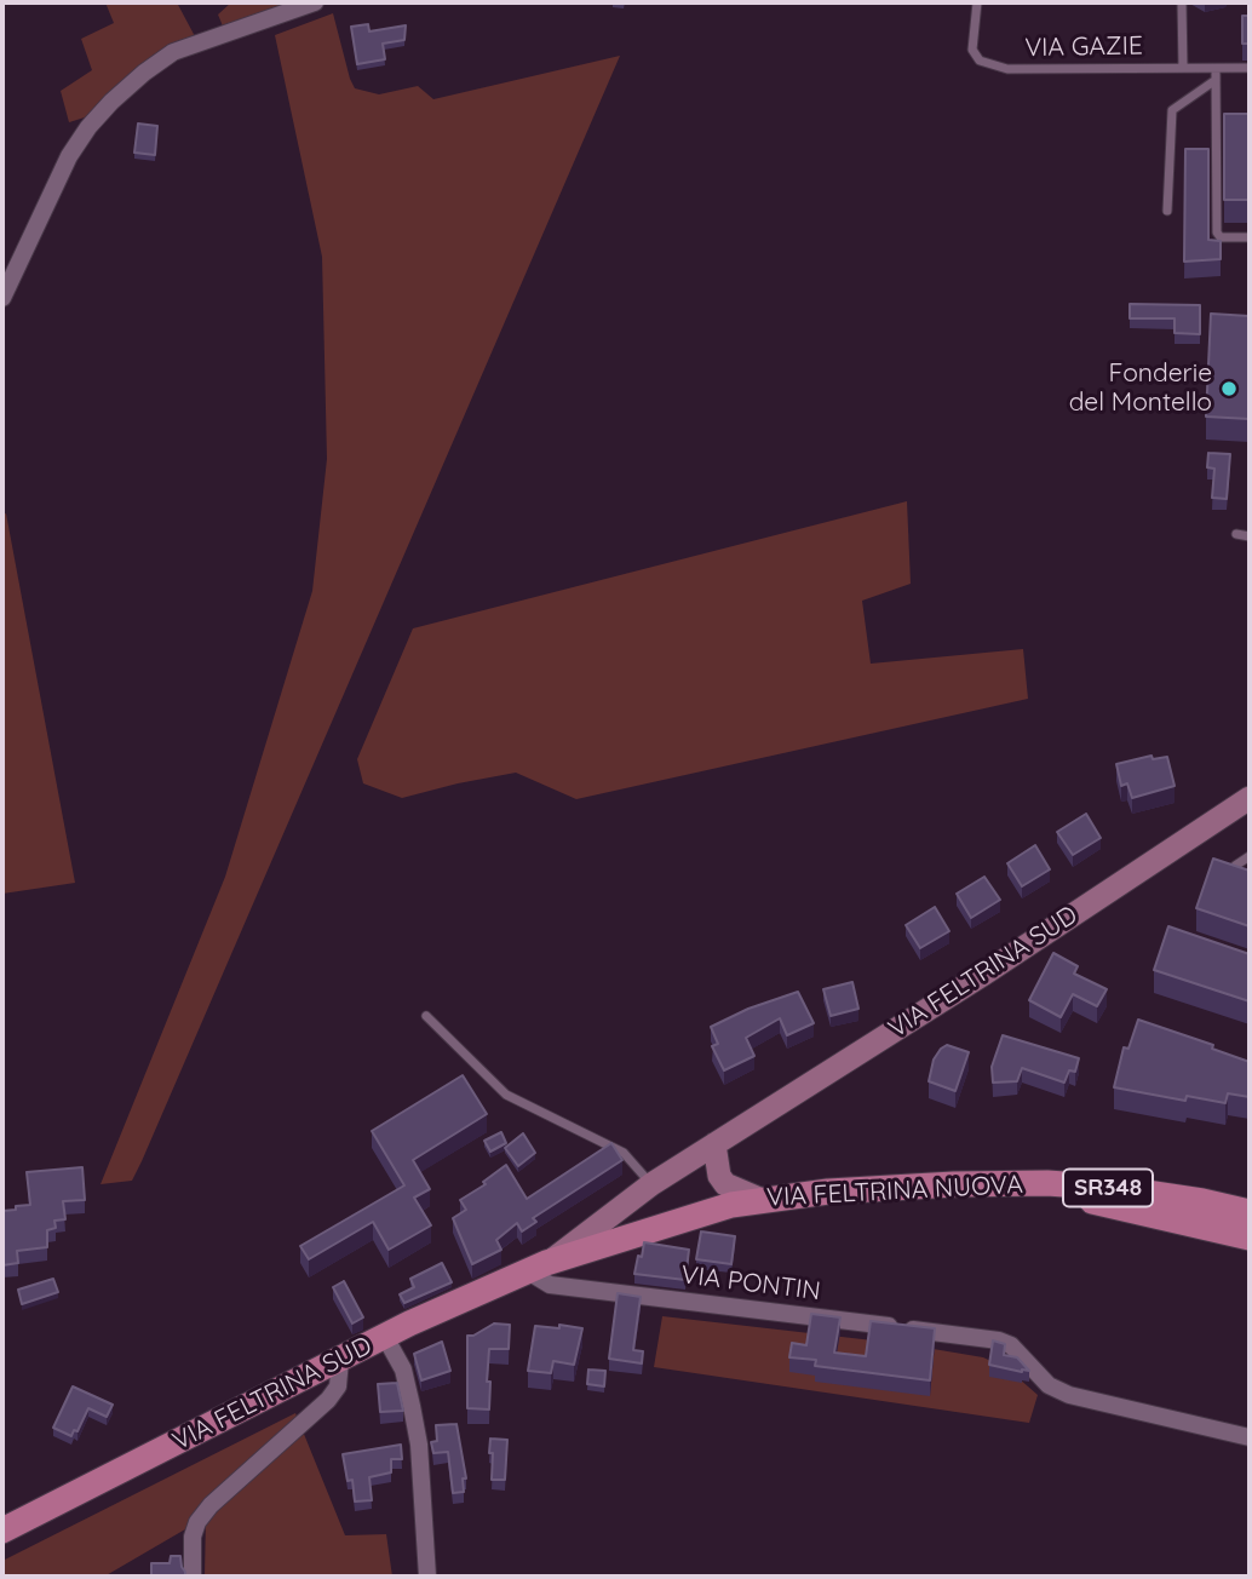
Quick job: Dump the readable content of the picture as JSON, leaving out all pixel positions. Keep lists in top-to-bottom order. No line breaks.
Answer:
{"streets":{"main road":["VIA FELTRINA SUD","SR348","VIA FELTRINA NUOVA"],"street":["VIA PONTIN"],"lane":["VIA GAZIE"]},"crossings":[["VIA FELTRINA SUD","VIA FELTRINA NUOVA"],["VIA FELTRINA SUD","VIA PONTIN"],["VIA FELTRINA NUOVA","VIA PONTIN"]],"places":["Fonderie del Montello"]}
